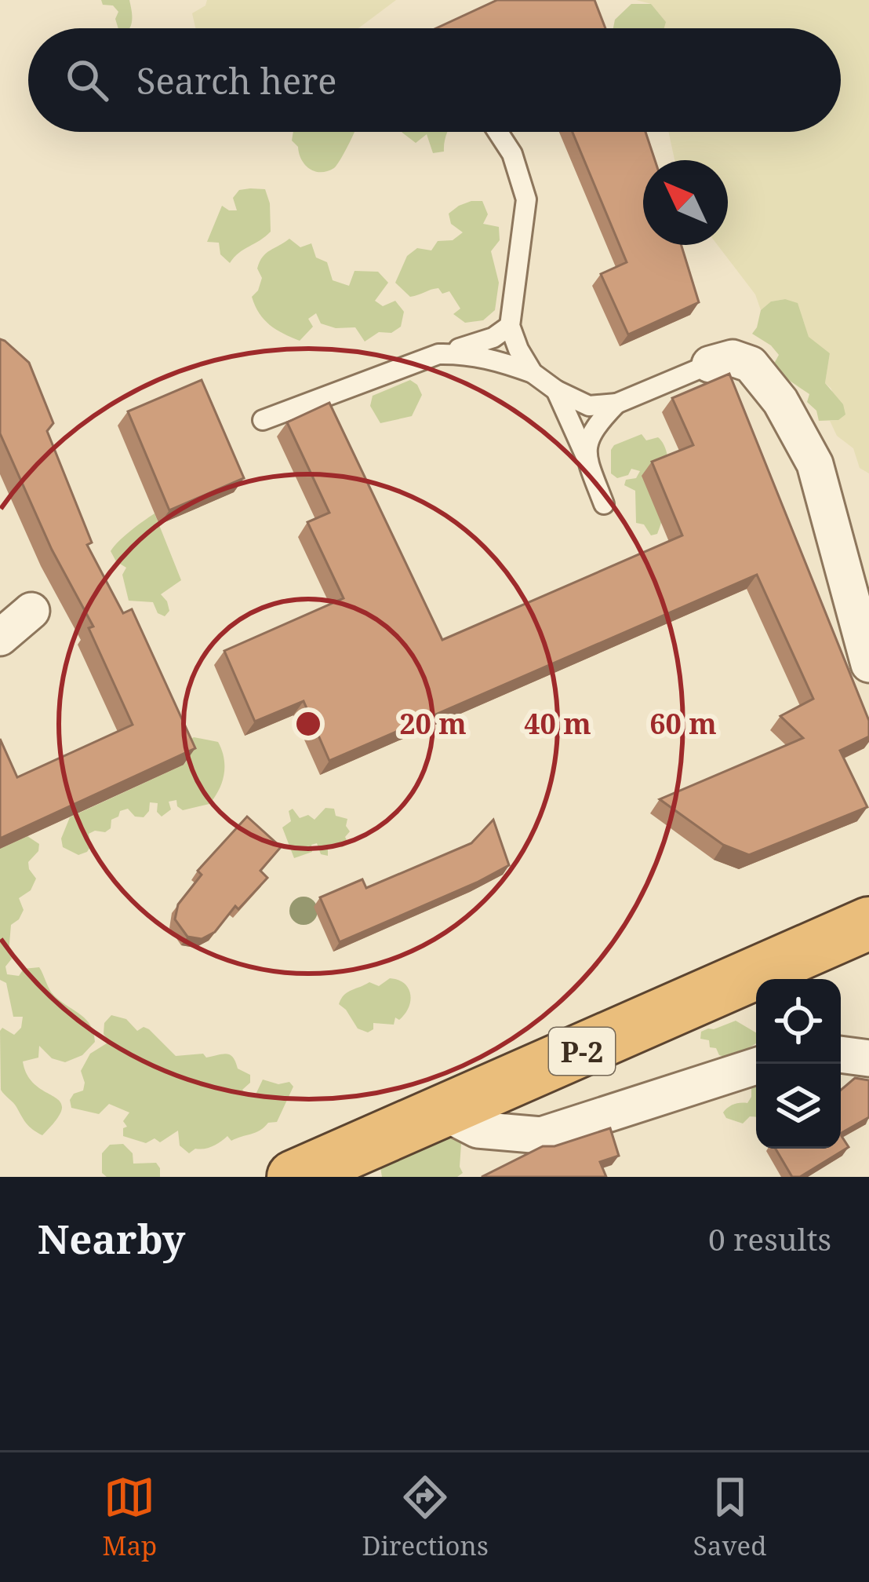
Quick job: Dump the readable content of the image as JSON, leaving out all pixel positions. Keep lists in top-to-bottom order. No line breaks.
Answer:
{"streets":{"highway":["P-2"]},"north":"top left","page":{"search":"Search here","heading":["Nearby","0 results"],"nav":["Map","Directions","Saved"]},"rings":["20 m","40 m","60 m"]}
